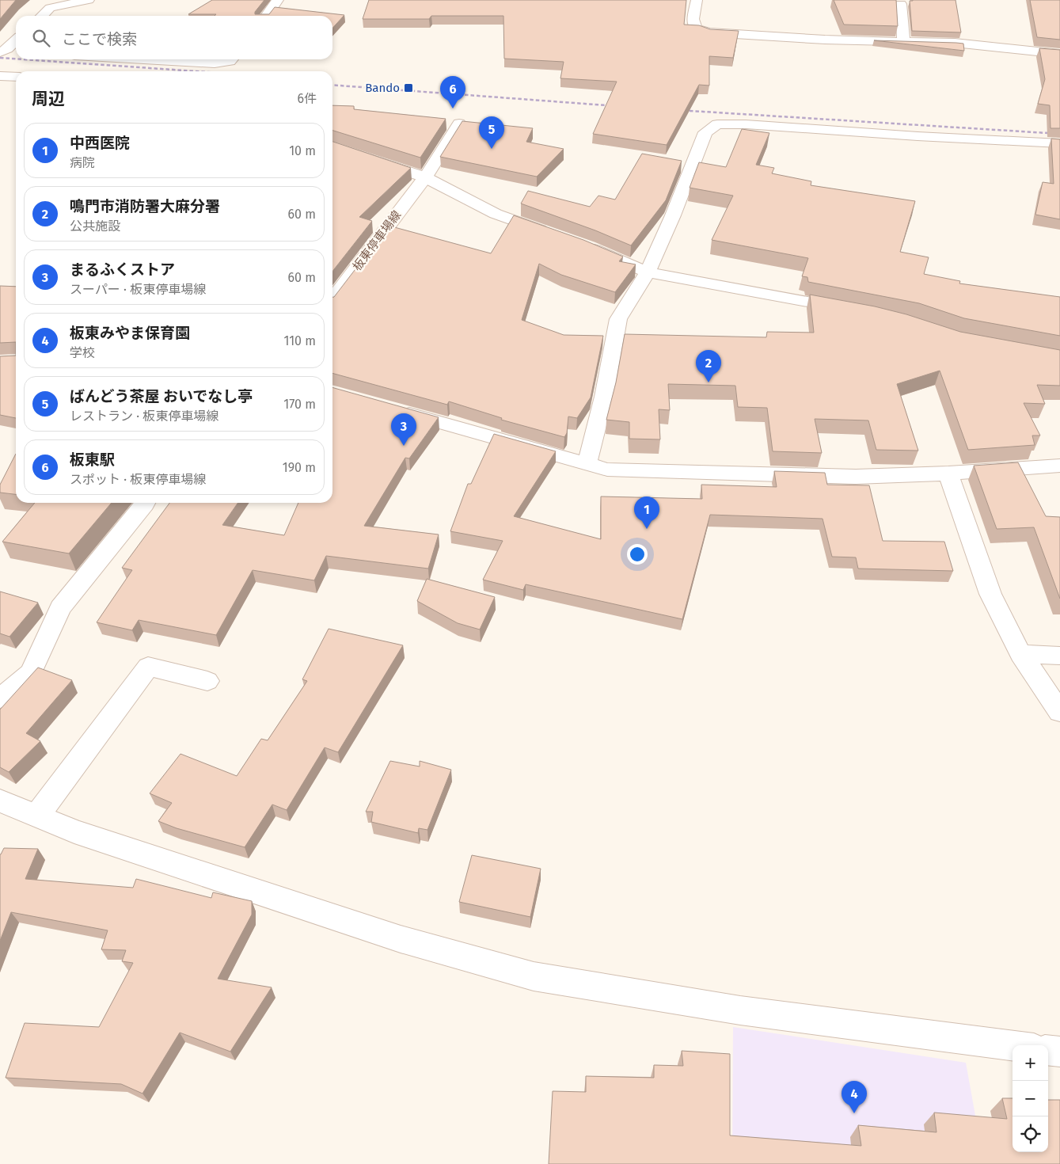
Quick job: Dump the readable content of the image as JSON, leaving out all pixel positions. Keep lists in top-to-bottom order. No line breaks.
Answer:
{"streets":{"street":["板東停車場線"]},"places":{"transit":["Bando"]},"page":{"search":"ここで検索","heading":["周辺","6件"],"pins":["6","5","2","3","1","4"],"list":[{"mark":"1","name":"中西医院","note":"病院","value":"10 m"},{"mark":"2","name":"鳴門市消防署大麻分署","note":"公共施設","value":"60 m"},{"mark":"3","name":"まるふくストア","note":"スーパー · 板東停車場線","value":"60 m"},{"mark":"4","name":"板東みやま保育園","note":"学校","value":"110 m"},{"mark":"5","name":"ばんどう茶屋 おいでなし亭","note":"レストラン · 板東停車場線","value":"170 m"},{"mark":"6","name":"板東駅","note":"スポット · 板東停車場線","value":"190 m"}],"map_buttons":["+","−"]}}
